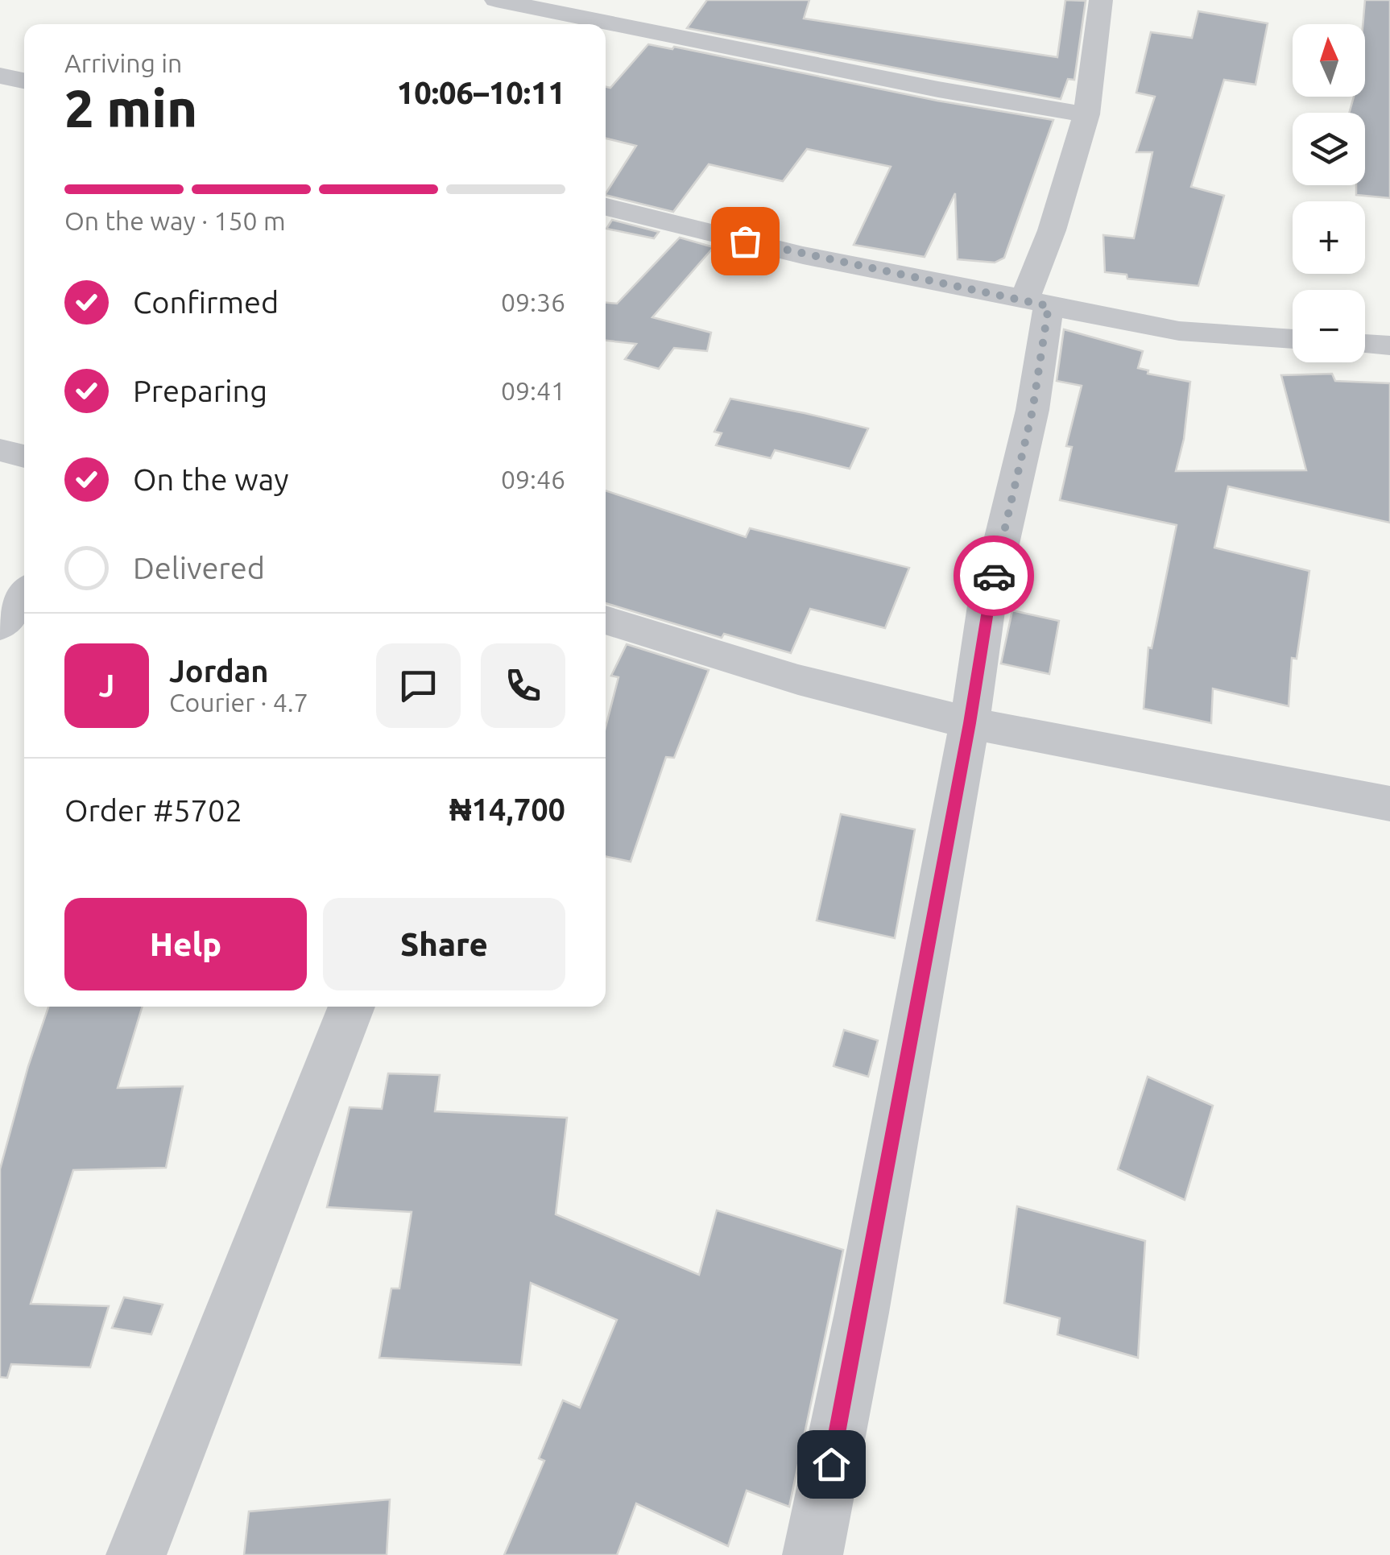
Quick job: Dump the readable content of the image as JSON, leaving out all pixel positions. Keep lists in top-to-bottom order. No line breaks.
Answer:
{"north":"top","page":{"map_buttons":["+","−"],"heading":["2 min","Arriving in","10:06–10:11"],"panel":["Jordan","Courier · 4.7","Order #5702","₦14,700"],"bar":"On the way · 150 m","list":[["Confirmed","09:36"],["Preparing","09:41"],["On the way","09:46"],"Delivered"],"round":"J","buttons":["Help","Share"]}}
